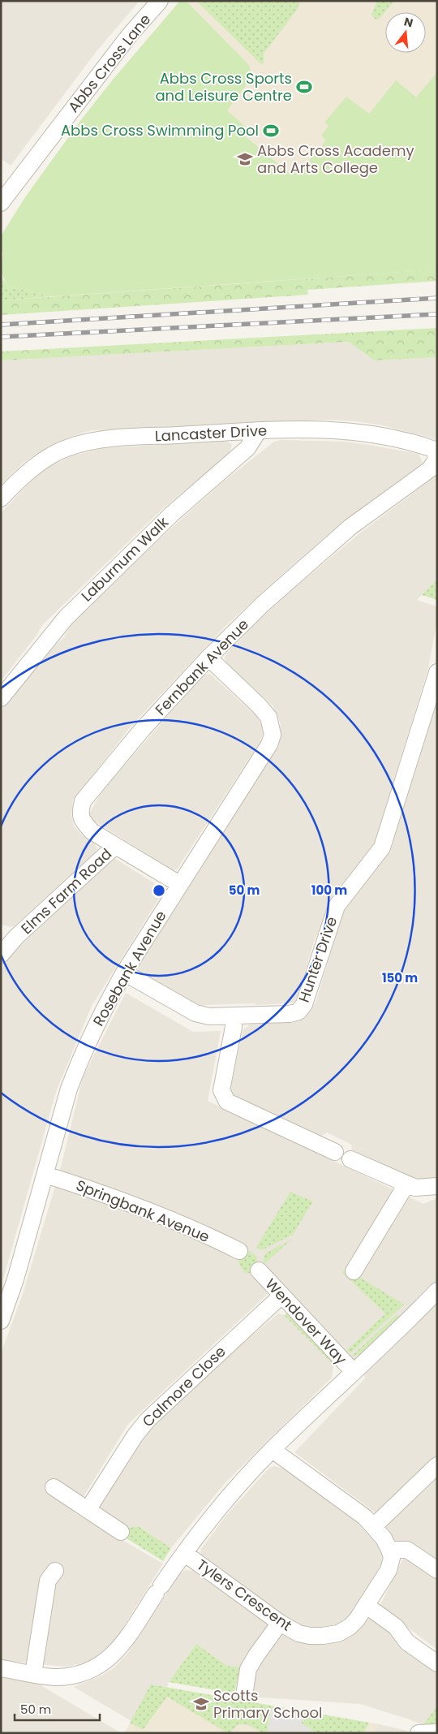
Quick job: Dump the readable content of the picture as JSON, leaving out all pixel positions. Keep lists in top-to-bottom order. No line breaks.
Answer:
{"streets":{"street":["Abbs Cross Lane","Lancaster Drive","Laburnum Walk","Fernbank Avenue","Elms Farm Road","Hunter Drive","Rosebank Avenue","Springbank Avenue","Wendover Way","Calmore Close","Tylers Crescent"]},"crossings":[["Lancaster Drive","Laburnum Walk"],["Fernbank Avenue","Elms Farm Road"],["Fernbank Avenue","Rosebank Avenue"],["Hunter Drive","Rosebank Avenue"],["Rosebank Avenue","Springbank Avenue"],["Wendover Way","Calmore Close"]],"places":{"sports":["Abbs Cross Sports and Leisure Centre","Abbs Cross Swimming Pool"],"school or university":["Abbs Cross Academy and Arts College","Scotts Primary School"]},"scale_bar":"50 m","north":"top","rings":["50 m","100 m","150 m"]}
